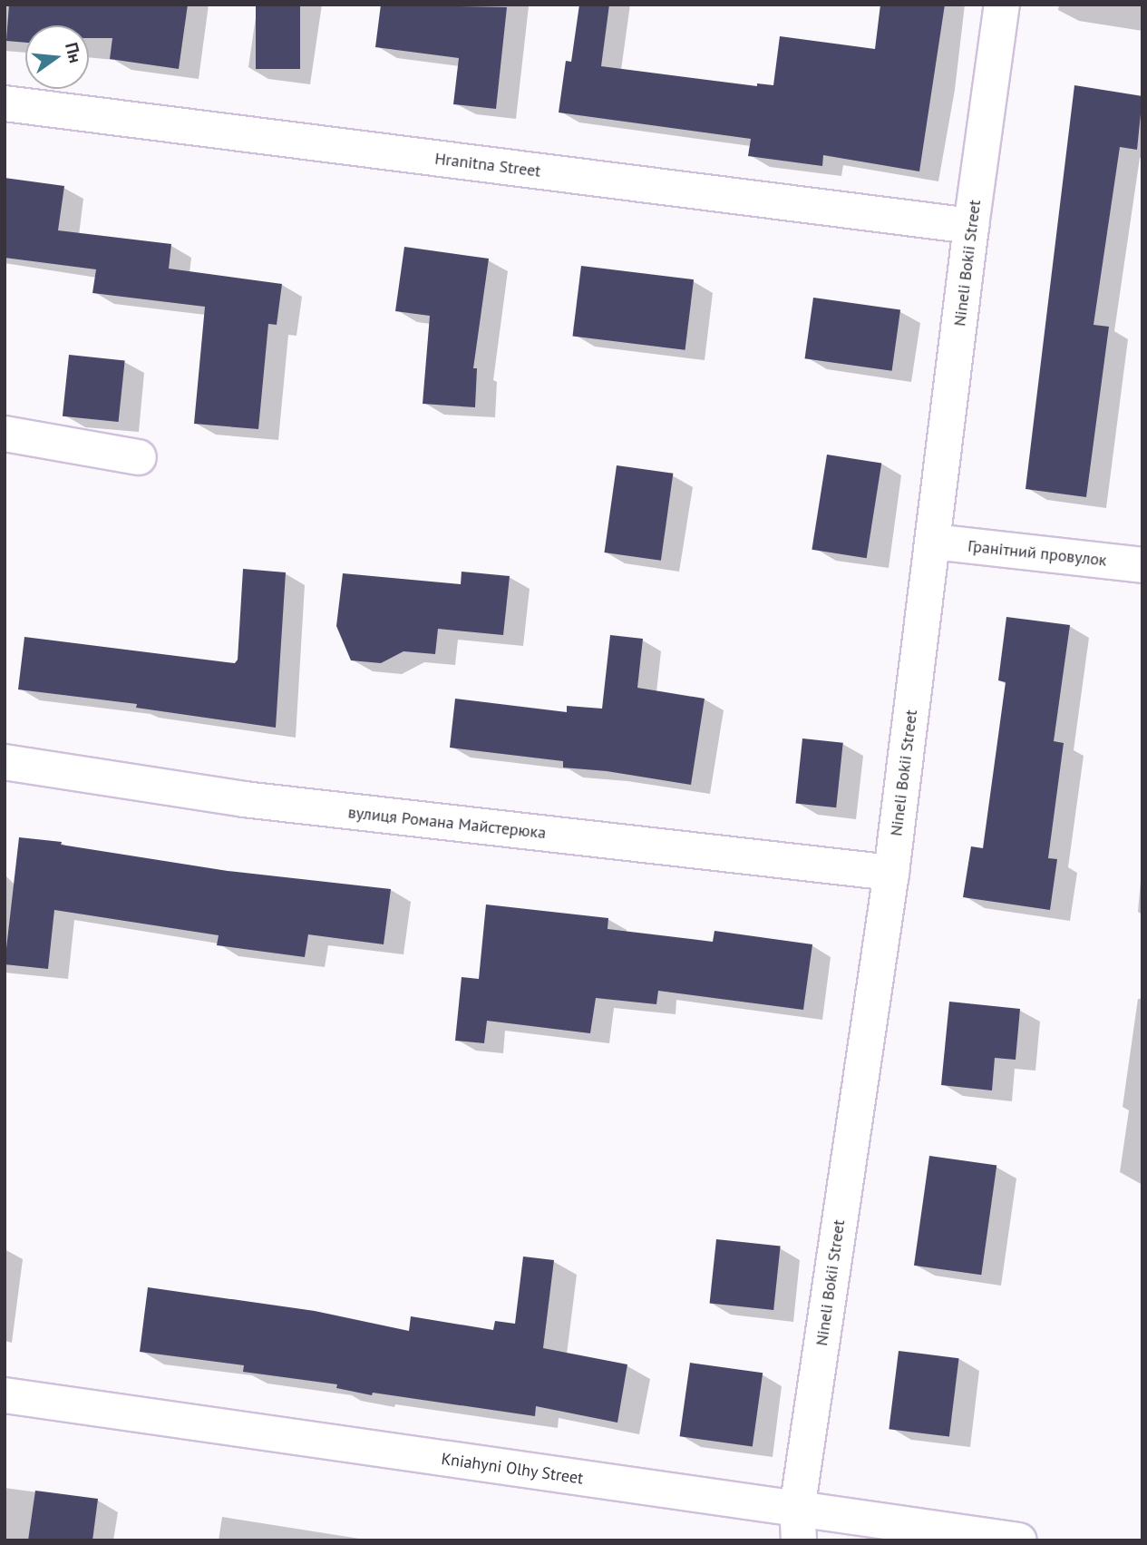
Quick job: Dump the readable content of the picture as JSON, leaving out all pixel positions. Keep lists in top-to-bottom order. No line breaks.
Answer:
{"streets":{"street":["Hranitna Street","Nineli Bokii Street","Гранітний провулок","вулиця Романа Майстерюка","Kniahyni Olhy Street"]},"crossings":[["Hranitna Street","Nineli Bokii Street"],["Nineli Bokii Street","Гранітний провулок"],["Nineli Bokii Street","вулиця Романа Майстерюка"],["Nineli Bokii Street","Kniahyni Olhy Street"]],"north":"right"}
